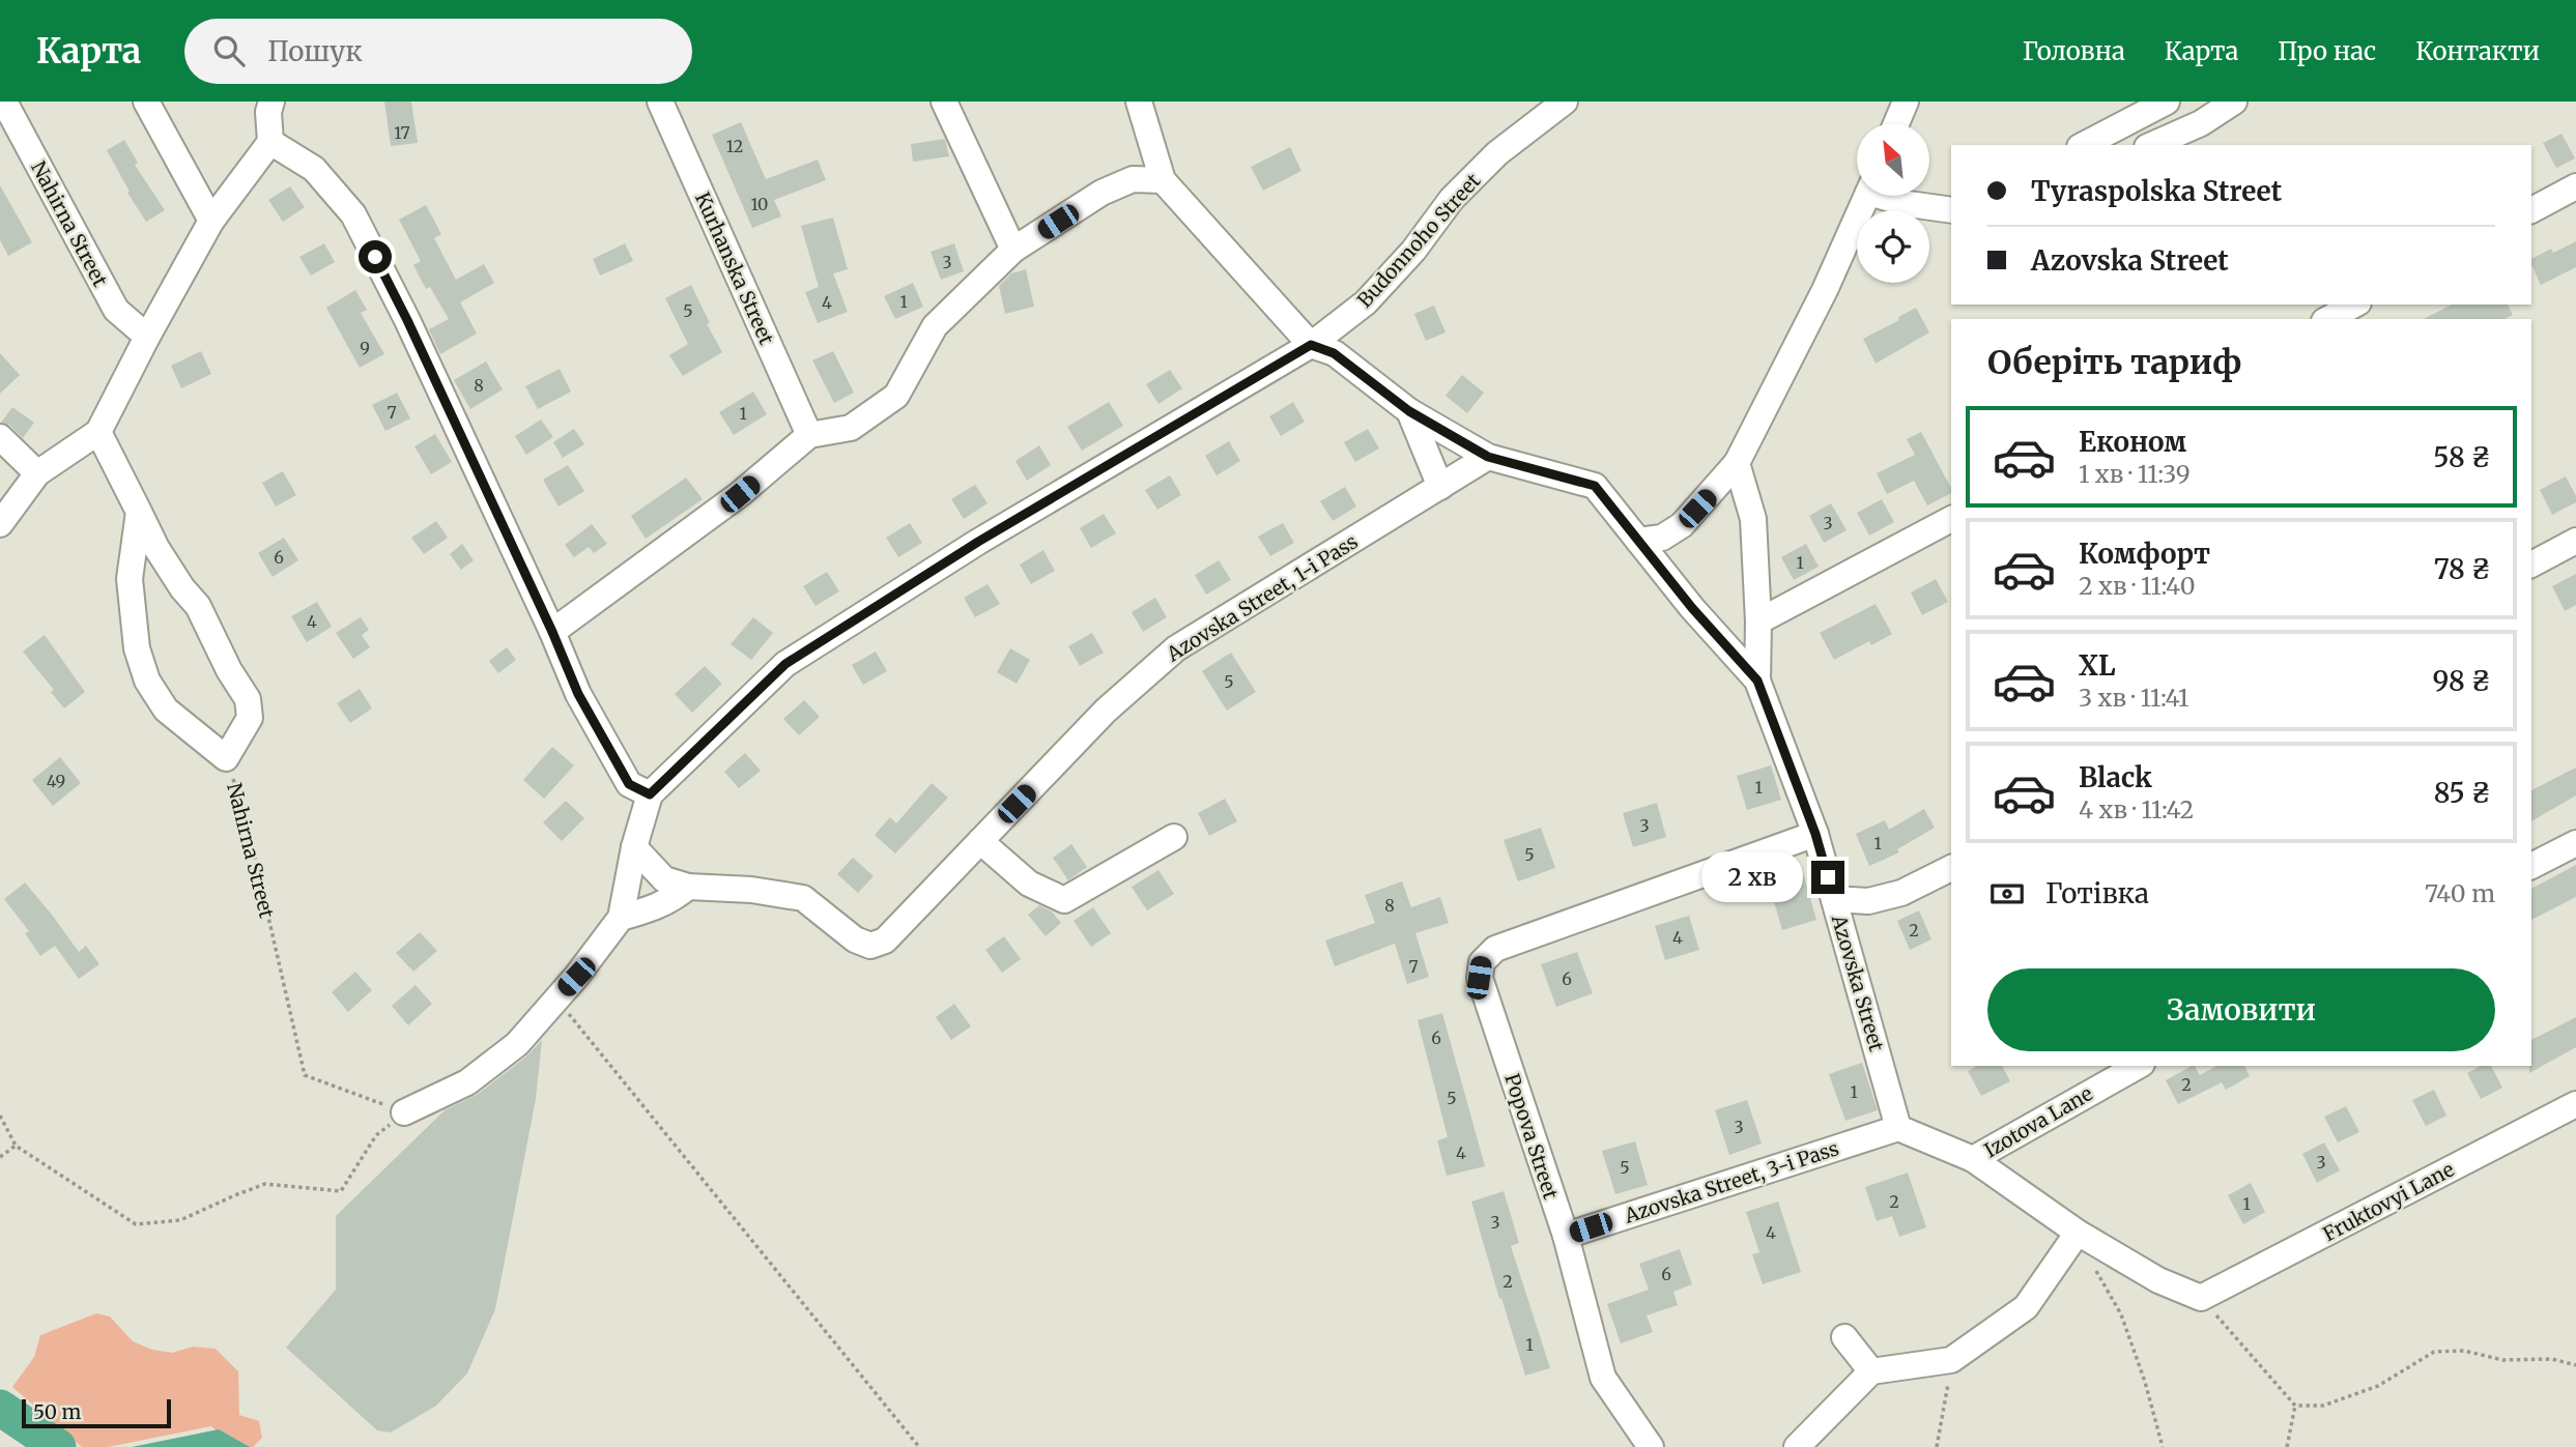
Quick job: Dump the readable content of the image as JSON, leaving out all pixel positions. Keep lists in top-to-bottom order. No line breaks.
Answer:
{"streets":{"street":["Nahirna Street","Budonnoho Street","Kurhanska Street","Azovska Street, 1-i Pass","Azovska Street","Izotova Lane","Popova Street","Azovska Street, 3-i Pass","Fruktovyi Lane"]},"crossings":[["Nahirna Street","Budonnoho Street"],["Azovska Street","Popova Street"],["Azovska Street","Azovska Street, 3-i Pass"],["Popova Street","Azovska Street, 3-i Pass"]],"house_numbers":["17","12","10","3","1","4","5","9","8","7","1","3","6","1","4","5","49","1","3","1","5","8","2","4","7","6","6","2","1","5","3","4","3","5","2","1","3","4","6","2","1"],"scale_bar":"50 m","north":"top left","page":{"header":"Карта","search":"Пошук","nav":["Головна","Карта","Про нас","Контакти"],"banner":["Tyraspolska Street","Azovska Street"],"heading":"Оберіть тариф","list":[{"name":"Економ","note":"1 хв · 11:39","value":"58 ₴"},{"name":"Комфорт","note":"2 хв · 11:40","value":"78 ₴"},{"name":"XL","note":"3 хв · 11:41","value":"98 ₴"},{"name":"Black","note":"4 хв · 11:42","value":"85 ₴"}],"bubble":"2 хв","pay":["Готівка","740 m"],"buttons":"Замовити","scale":"50 m"}}
